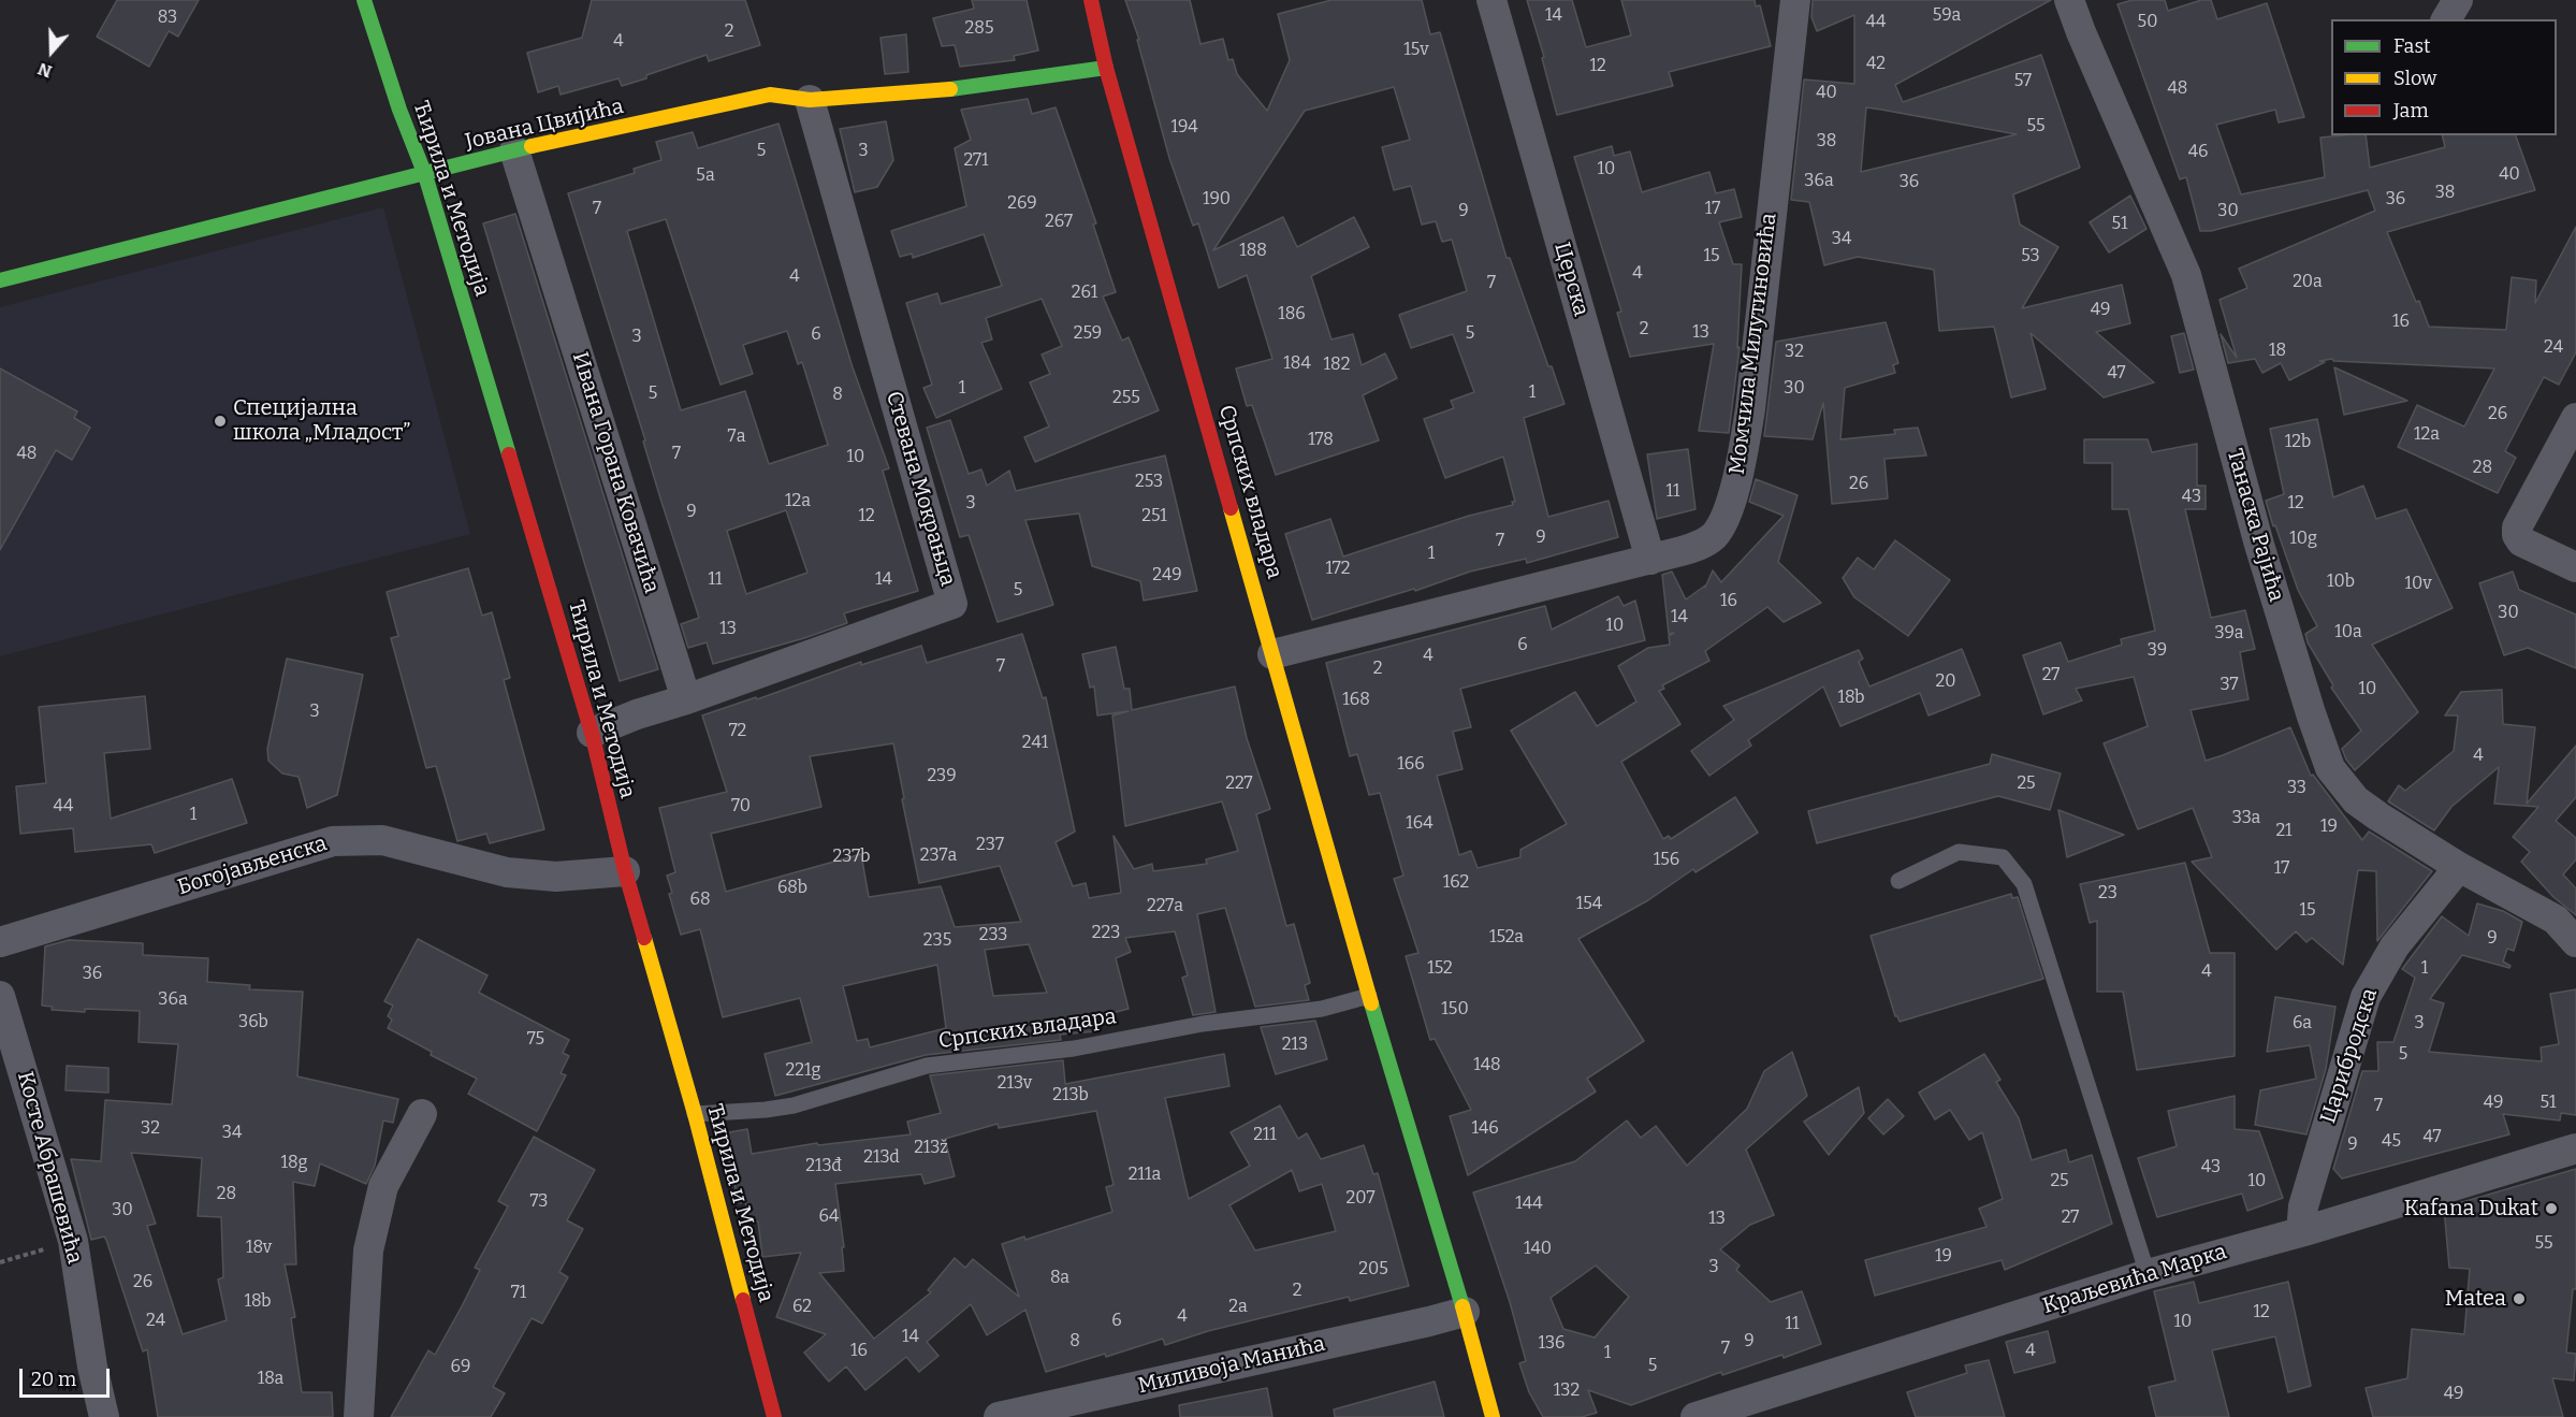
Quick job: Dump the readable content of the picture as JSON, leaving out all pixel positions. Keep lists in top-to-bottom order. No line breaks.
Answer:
{"streets":{"street":["Јована Цвијића","Ћирила и Методија","Церска","Момчила Милутиновића","Ивана Горана Ковачића","Стевана Мокрањца","Српских владара","Танаска Рајића","Богојављенска","Царибродска","Косте Абрашевића","Краљевића Марка","Миливоја Манића"]},"crossings":[["Јована Цвијића","Ћирила и Методија"],["Јована Цвијића","Ивана Горана Ковачића"],["Јована Цвијића","Стевана Мокрањца"],["Јована Цвијића","Српских владара"],["Ћирила и Методија","Српских владара"],["Ћирила и Методија","Богојављенска"],["Церска","Момчила Милутиновића"],["Момчила Милутиновића","Српских владара"],["Ивана Горана Ковачића","Стевана Мокрањца"],["Српских владара","Миливоја Манића"],["Танаска Рајића","Царибродска"],["Царибродска","Краљевића Марка"]],"places":["Специјална школа „Младост”","Kafana Dukat","Matea"],"house_numbers":["14","59a","83","44","50","285","2","4","15v","42","12","57","48","40","55","194","38","5","3","46","271","10","40","5a","36a","36","38","190","36","269","7","17","9","30","267","51","34","188","15","53","4","4","20a","7","261","49","186","16","2","13","259","5","6","3","24","18","32","184","182","47","1","30","1","5","8","255","26","12a","7a","178","12b","48","7","10","28","253","26","11","43","12a","3","12","9","12","251","9","10g","7","1","172","249","11","14","10b","10v","5","16","30","14","10","13","10a","39a","6","39","4","7","2","27","20","37","10","18b","168","3","72","241","4","166","239","227","25","33","44","70","1","33a","164","19","21","237","237a","237b","156","17","162","68b","23","68","154","227a","15","223","233","152a","9","235","152","1","4","36","36a","150","36b","6a","3","75","213","5","148","221g","213v","213b","49","51","7","32","146","34","211","47","45","9","213ž","213d","18g","213đ","43","211a","25","10","28","207","73","144","30","64","27","13","55","18v","140","19","3","205","8a","26","2","71","18b","62","2a","12","4","24","6","10","11","14","8","9","136","7","16","4","1","5","69","18a","132","49"],"legend":["Fast","Slow","Jam"],"scale_bar":"20 m","north":"bottom"}
